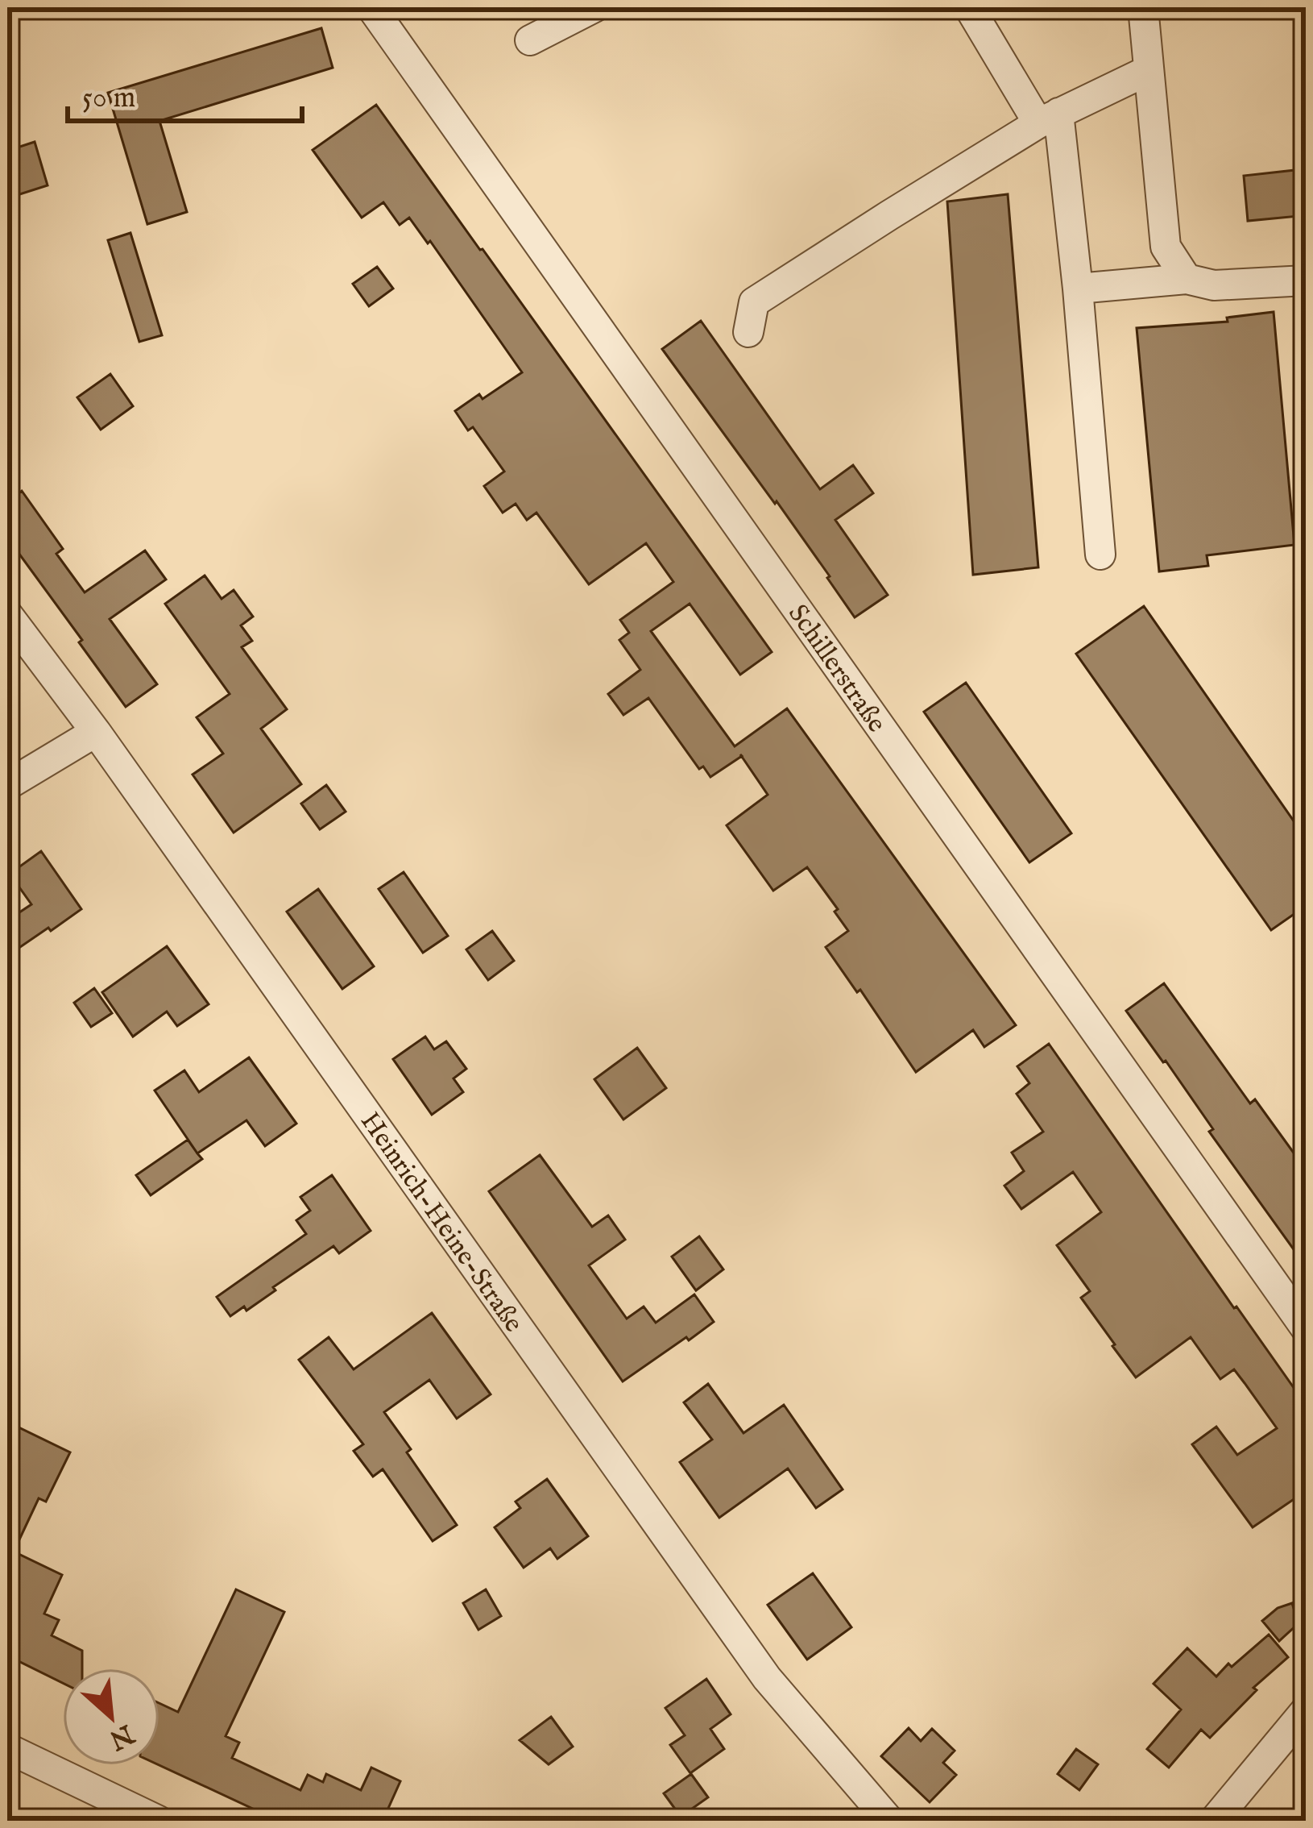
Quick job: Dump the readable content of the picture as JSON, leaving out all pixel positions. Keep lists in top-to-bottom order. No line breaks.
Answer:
{"streets":{"street":["Schillerstraße","Heinrich-Heine-Straße"]},"scale_bar":"50 m","north":"bottom right"}
